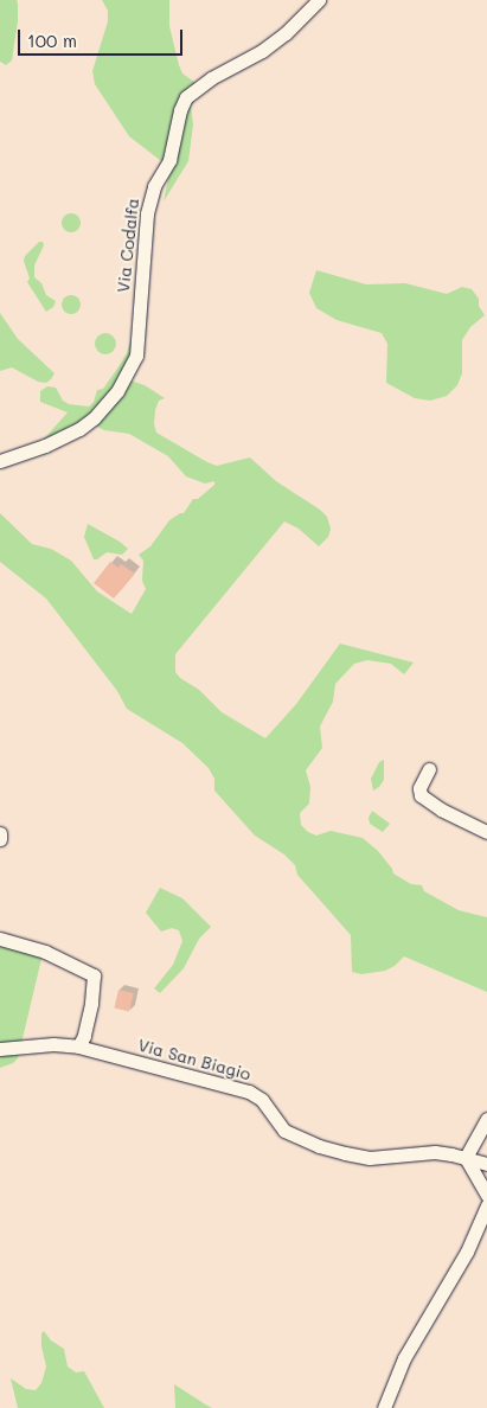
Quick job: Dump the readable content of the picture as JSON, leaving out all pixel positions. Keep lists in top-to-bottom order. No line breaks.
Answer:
{"streets":{"street":["Via Codalfa","Via San Biagio"]},"scale_bar":"100 m"}
